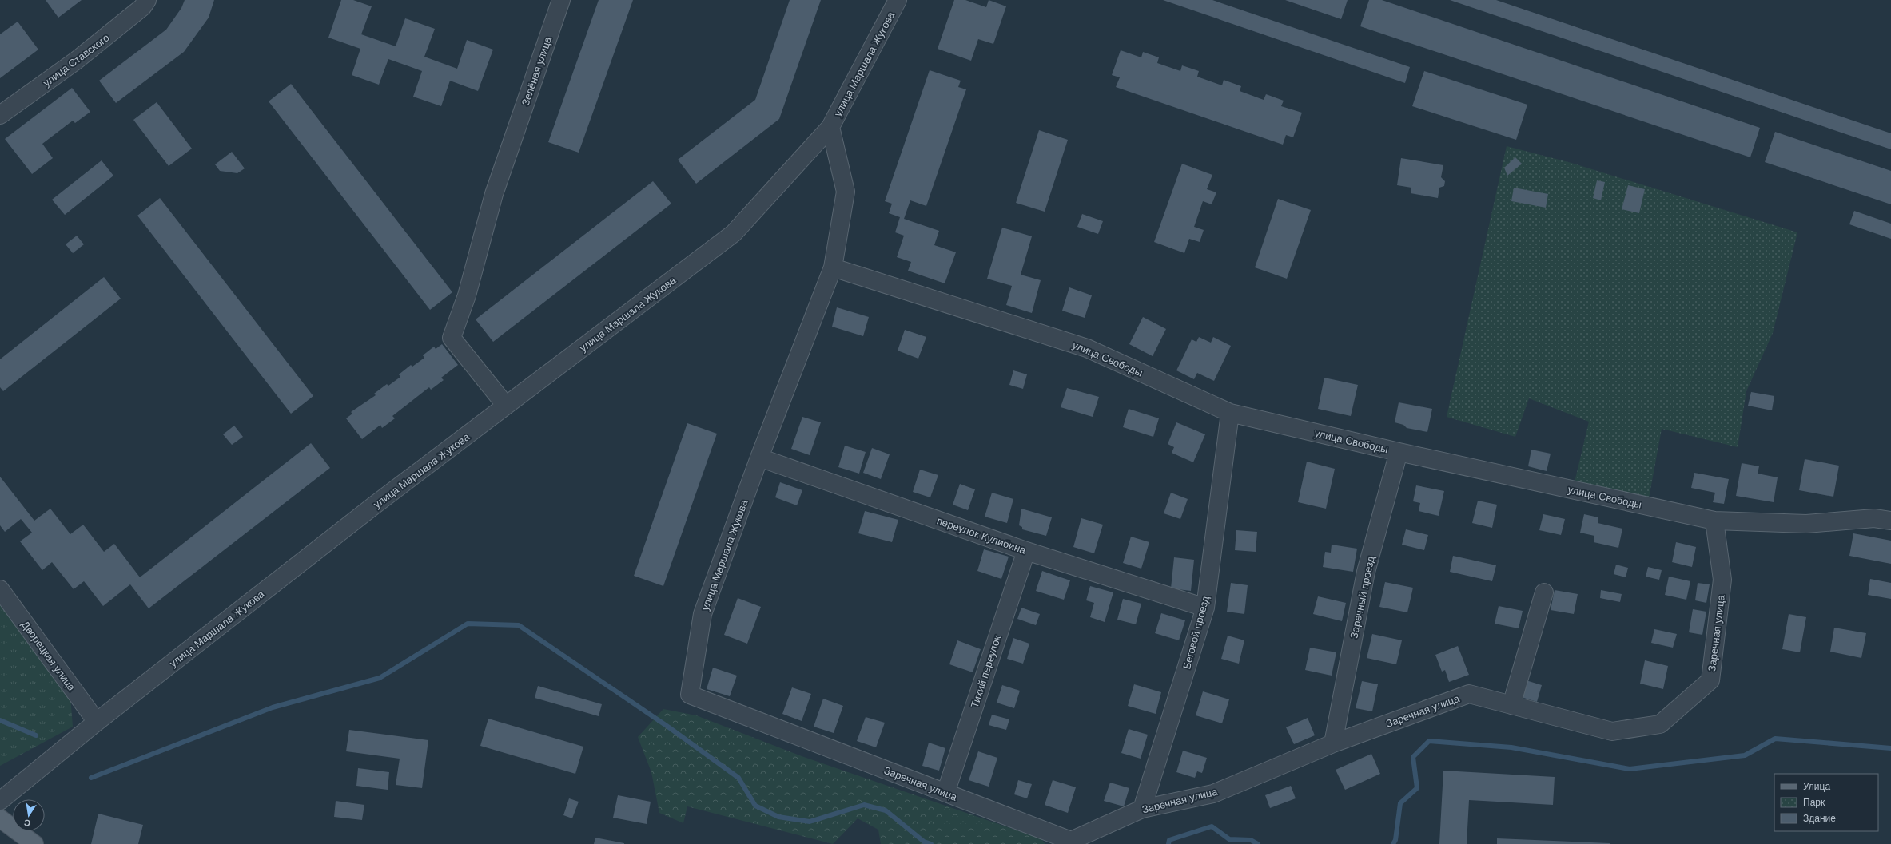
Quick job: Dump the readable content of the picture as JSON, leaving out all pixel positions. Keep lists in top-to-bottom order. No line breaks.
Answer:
{"streets":{"street":["улица Ставского","улица Маршала Жукова","Зелёная улица","улица Свободы","переулок Кулибина","Заречный проезд","Беговой проезд","Заречная улица","Дворецкая улица","Тихий переулок"]},"crossings":[["улица Маршала Жукова","Зелёная улица"],["улица Маршала Жукова","улица Свободы"],["улица Маршала Жукова","переулок Кулибина"],["улица Маршала Жукова","Заречная улица"],["улица Маршала Жукова","Дворецкая улица"],["улица Свободы","Заречный проезд"],["улица Свободы","Беговой проезд"],["улица Свободы","Заречная улица"],["переулок Кулибина","Беговой проезд"],["переулок Кулибина","Тихий переулок"],["Заречный проезд","Заречная улица"],["Беговой проезд","Заречная улица"],["Заречная улица","Тихий переулок"]],"legend":["Улица","Парк","Здание"],"north":"bottom"}
